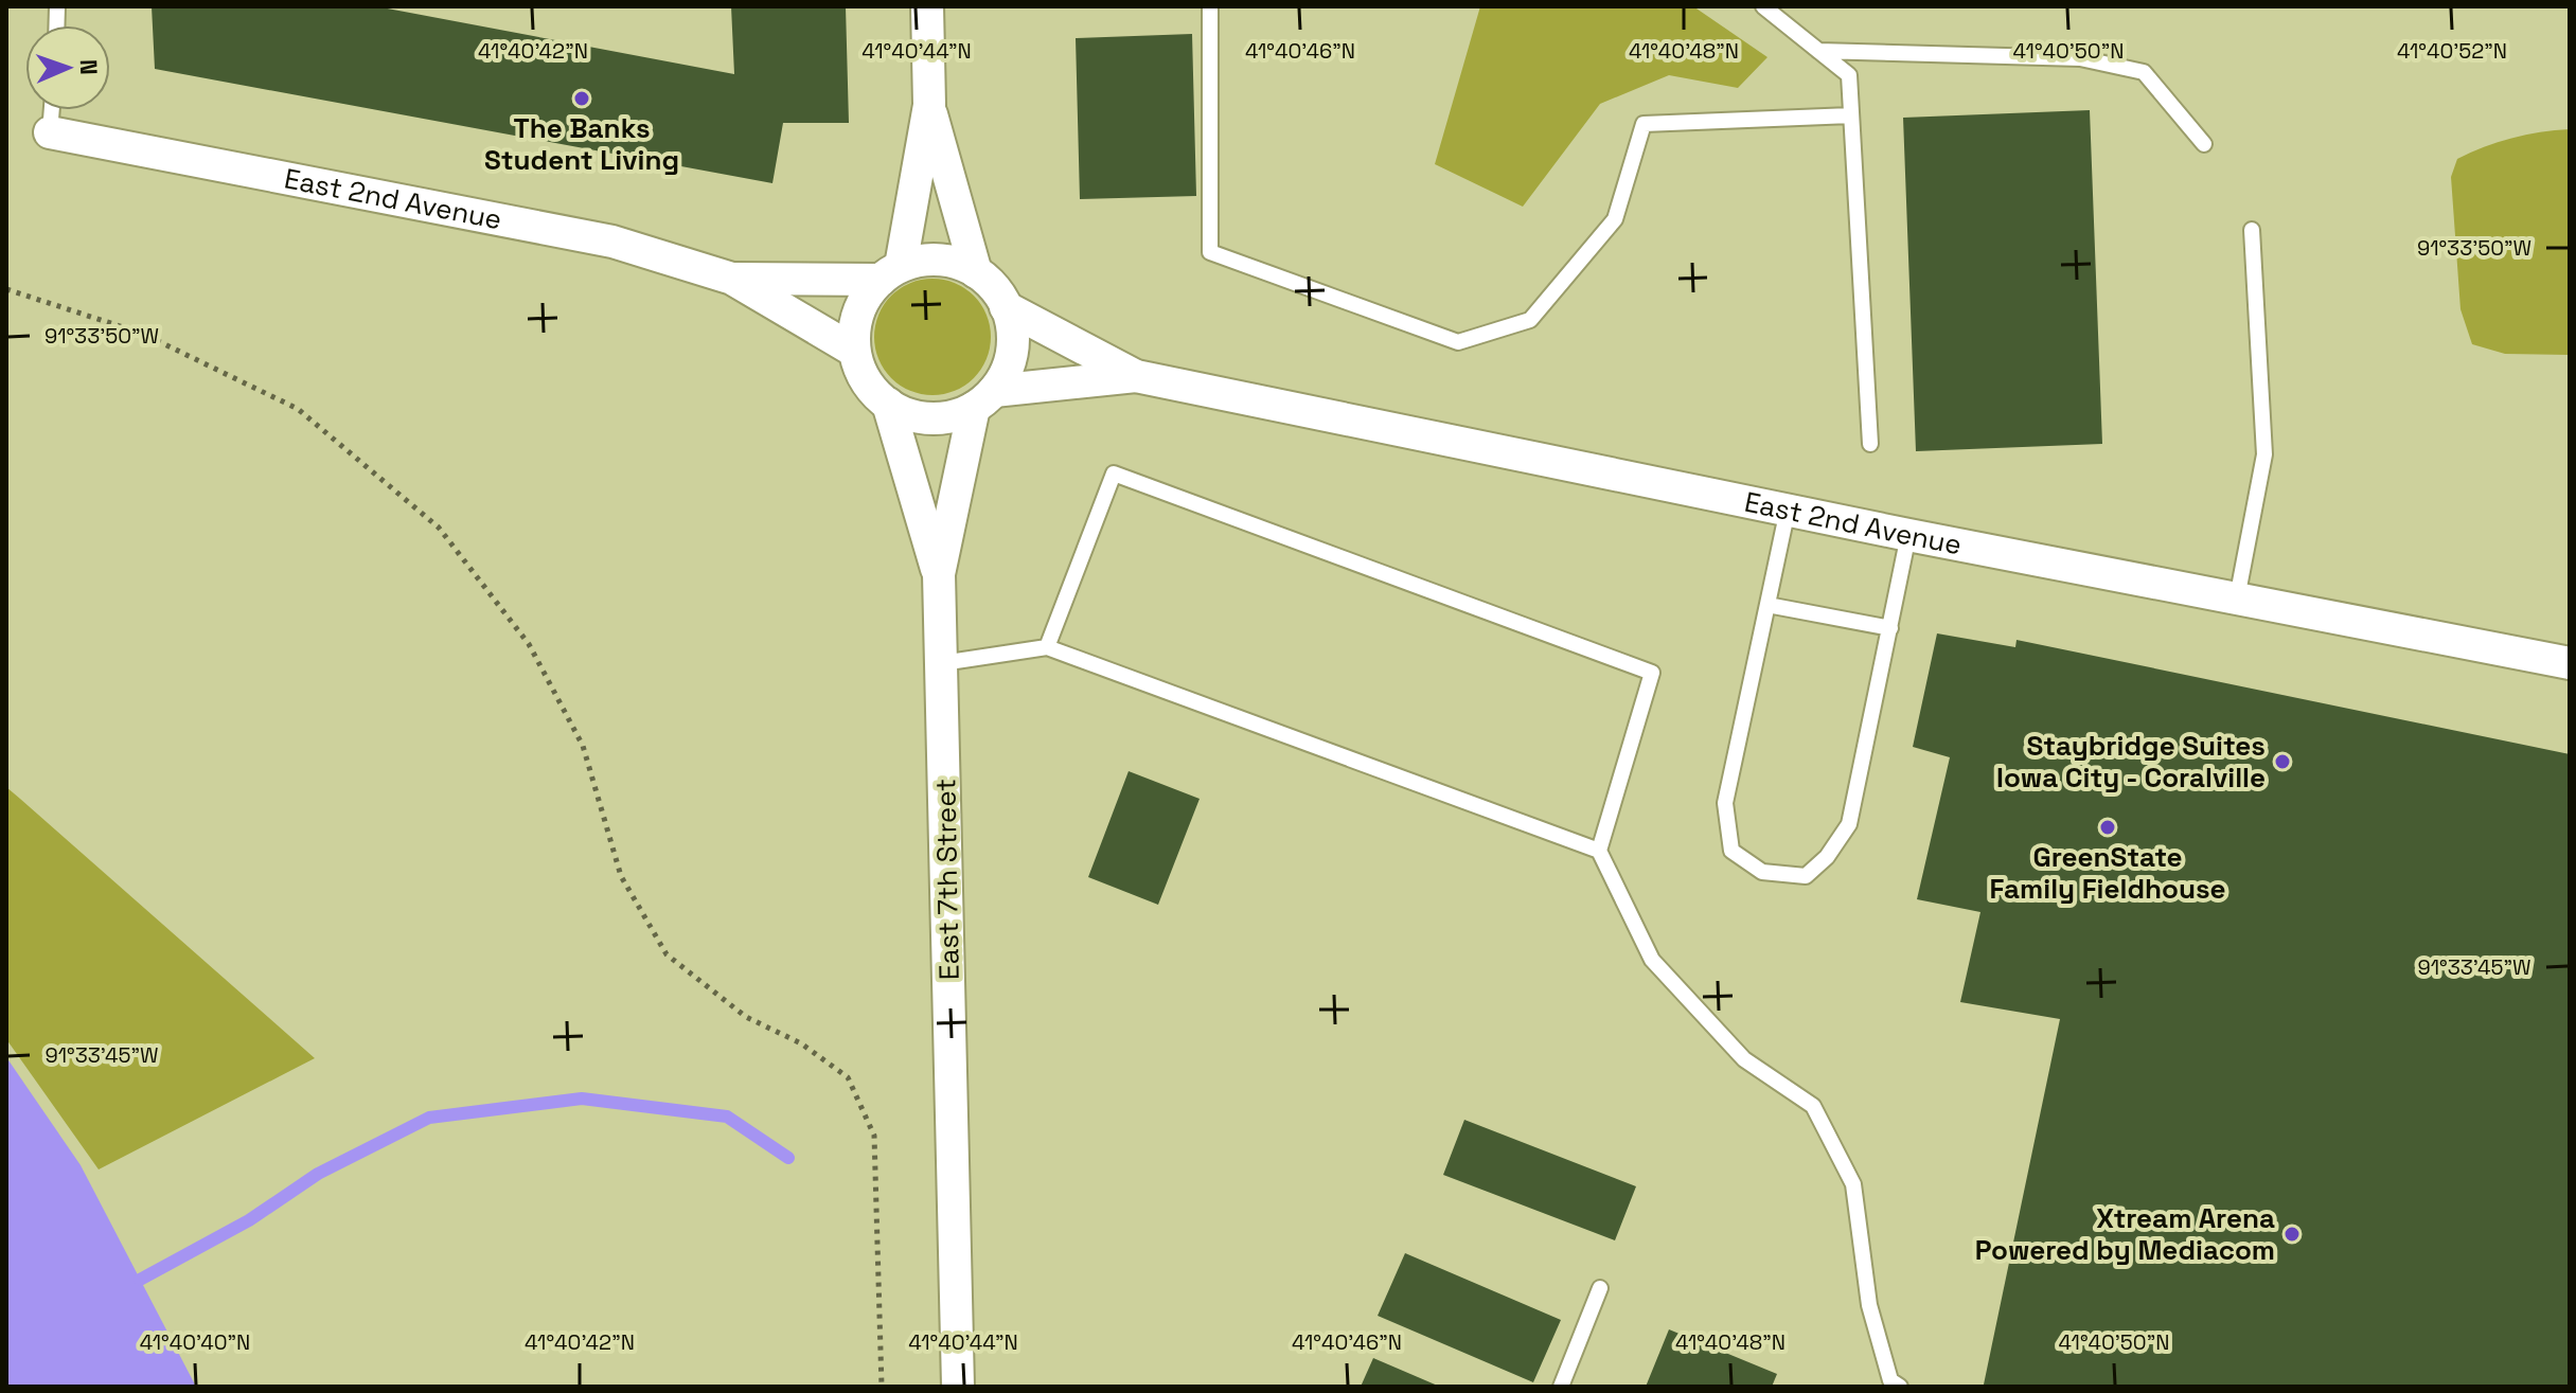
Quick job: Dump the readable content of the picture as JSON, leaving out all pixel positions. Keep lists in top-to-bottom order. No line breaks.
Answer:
{"streets":{"street":["East 2nd Avenue","East 7th Street"]},"crossings":[["East 2nd Avenue","East 7th Street"]],"places":["The Banks Student Living","Staybridge Suites Iowa City - Coralville","GreenState Family Fieldhouse","Xtream Arena Powered by Mediacom"],"north":"right","coordinates":["41°40'42\"N","41°40'44\"N","41°40'46\"N","41°40'48\"N","41°40'50\"N","41°40'52\"N","91°33'50\"W","91°33'45\"W","41°40'40\"N"]}
